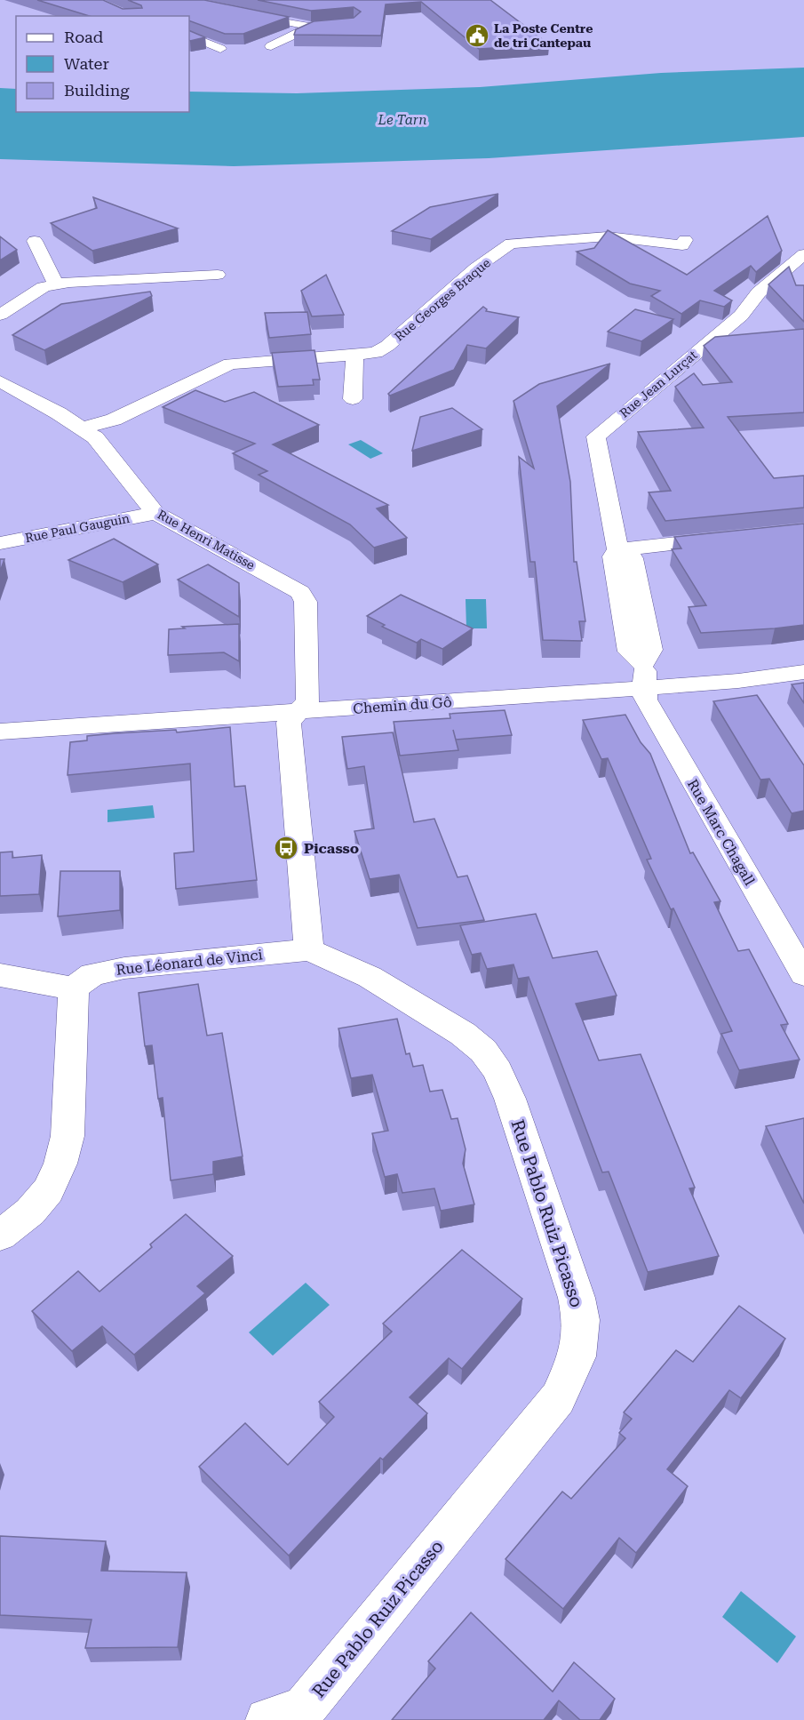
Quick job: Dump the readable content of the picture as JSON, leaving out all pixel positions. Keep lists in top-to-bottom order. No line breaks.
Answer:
{"streets":{"street":["Rue Georges Braque","Rue Jean Lurçat","Rue Paul Gauguin","Rue Henri Matisse","Chemin du Gô","Rue Marc Chagall","Rue Léonard de Vinci","Rue Pablo Ruiz Picasso"]},"crossings":[["Rue Georges Braque","Rue Henri Matisse"],["Rue Jean Lurçat","Chemin du Gô"],["Rue Jean Lurçat","Rue Marc Chagall"],["Rue Paul Gauguin","Rue Henri Matisse"],["Rue Henri Matisse","Chemin du Gô"],["Chemin du Gô","Rue Marc Chagall"],["Rue Léonard de Vinci","Rue Pablo Ruiz Picasso"]],"water":["Le Tarn"],"places":{"public building":["La Poste Centre de tri Cantepau"],"bus stop":["Picasso"]},"legend":["Road","Water","Building"]}
